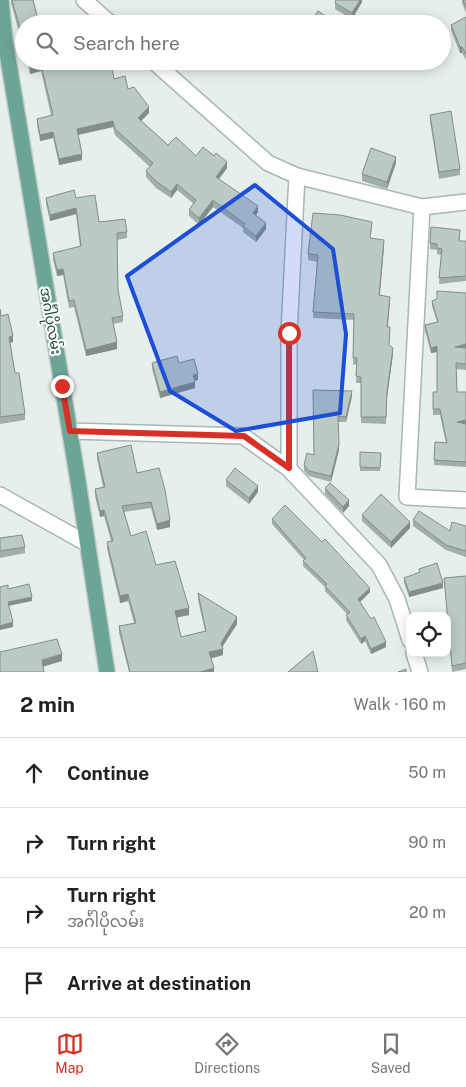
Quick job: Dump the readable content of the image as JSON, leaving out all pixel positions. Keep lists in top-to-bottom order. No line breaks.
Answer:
{"streets":{"main road":["အင်္ဂါပိုလမ်း"]},"page":{"search":"Search here","heading":["2 min","Walk · 160 m"],"list":[["Continue","50 m"],["Turn right","90 m"],["Turn right","အင်္ဂါပိုလမ်း","20 m"],"Arrive at destination"],"nav":["Map","Directions","Saved"]}}
